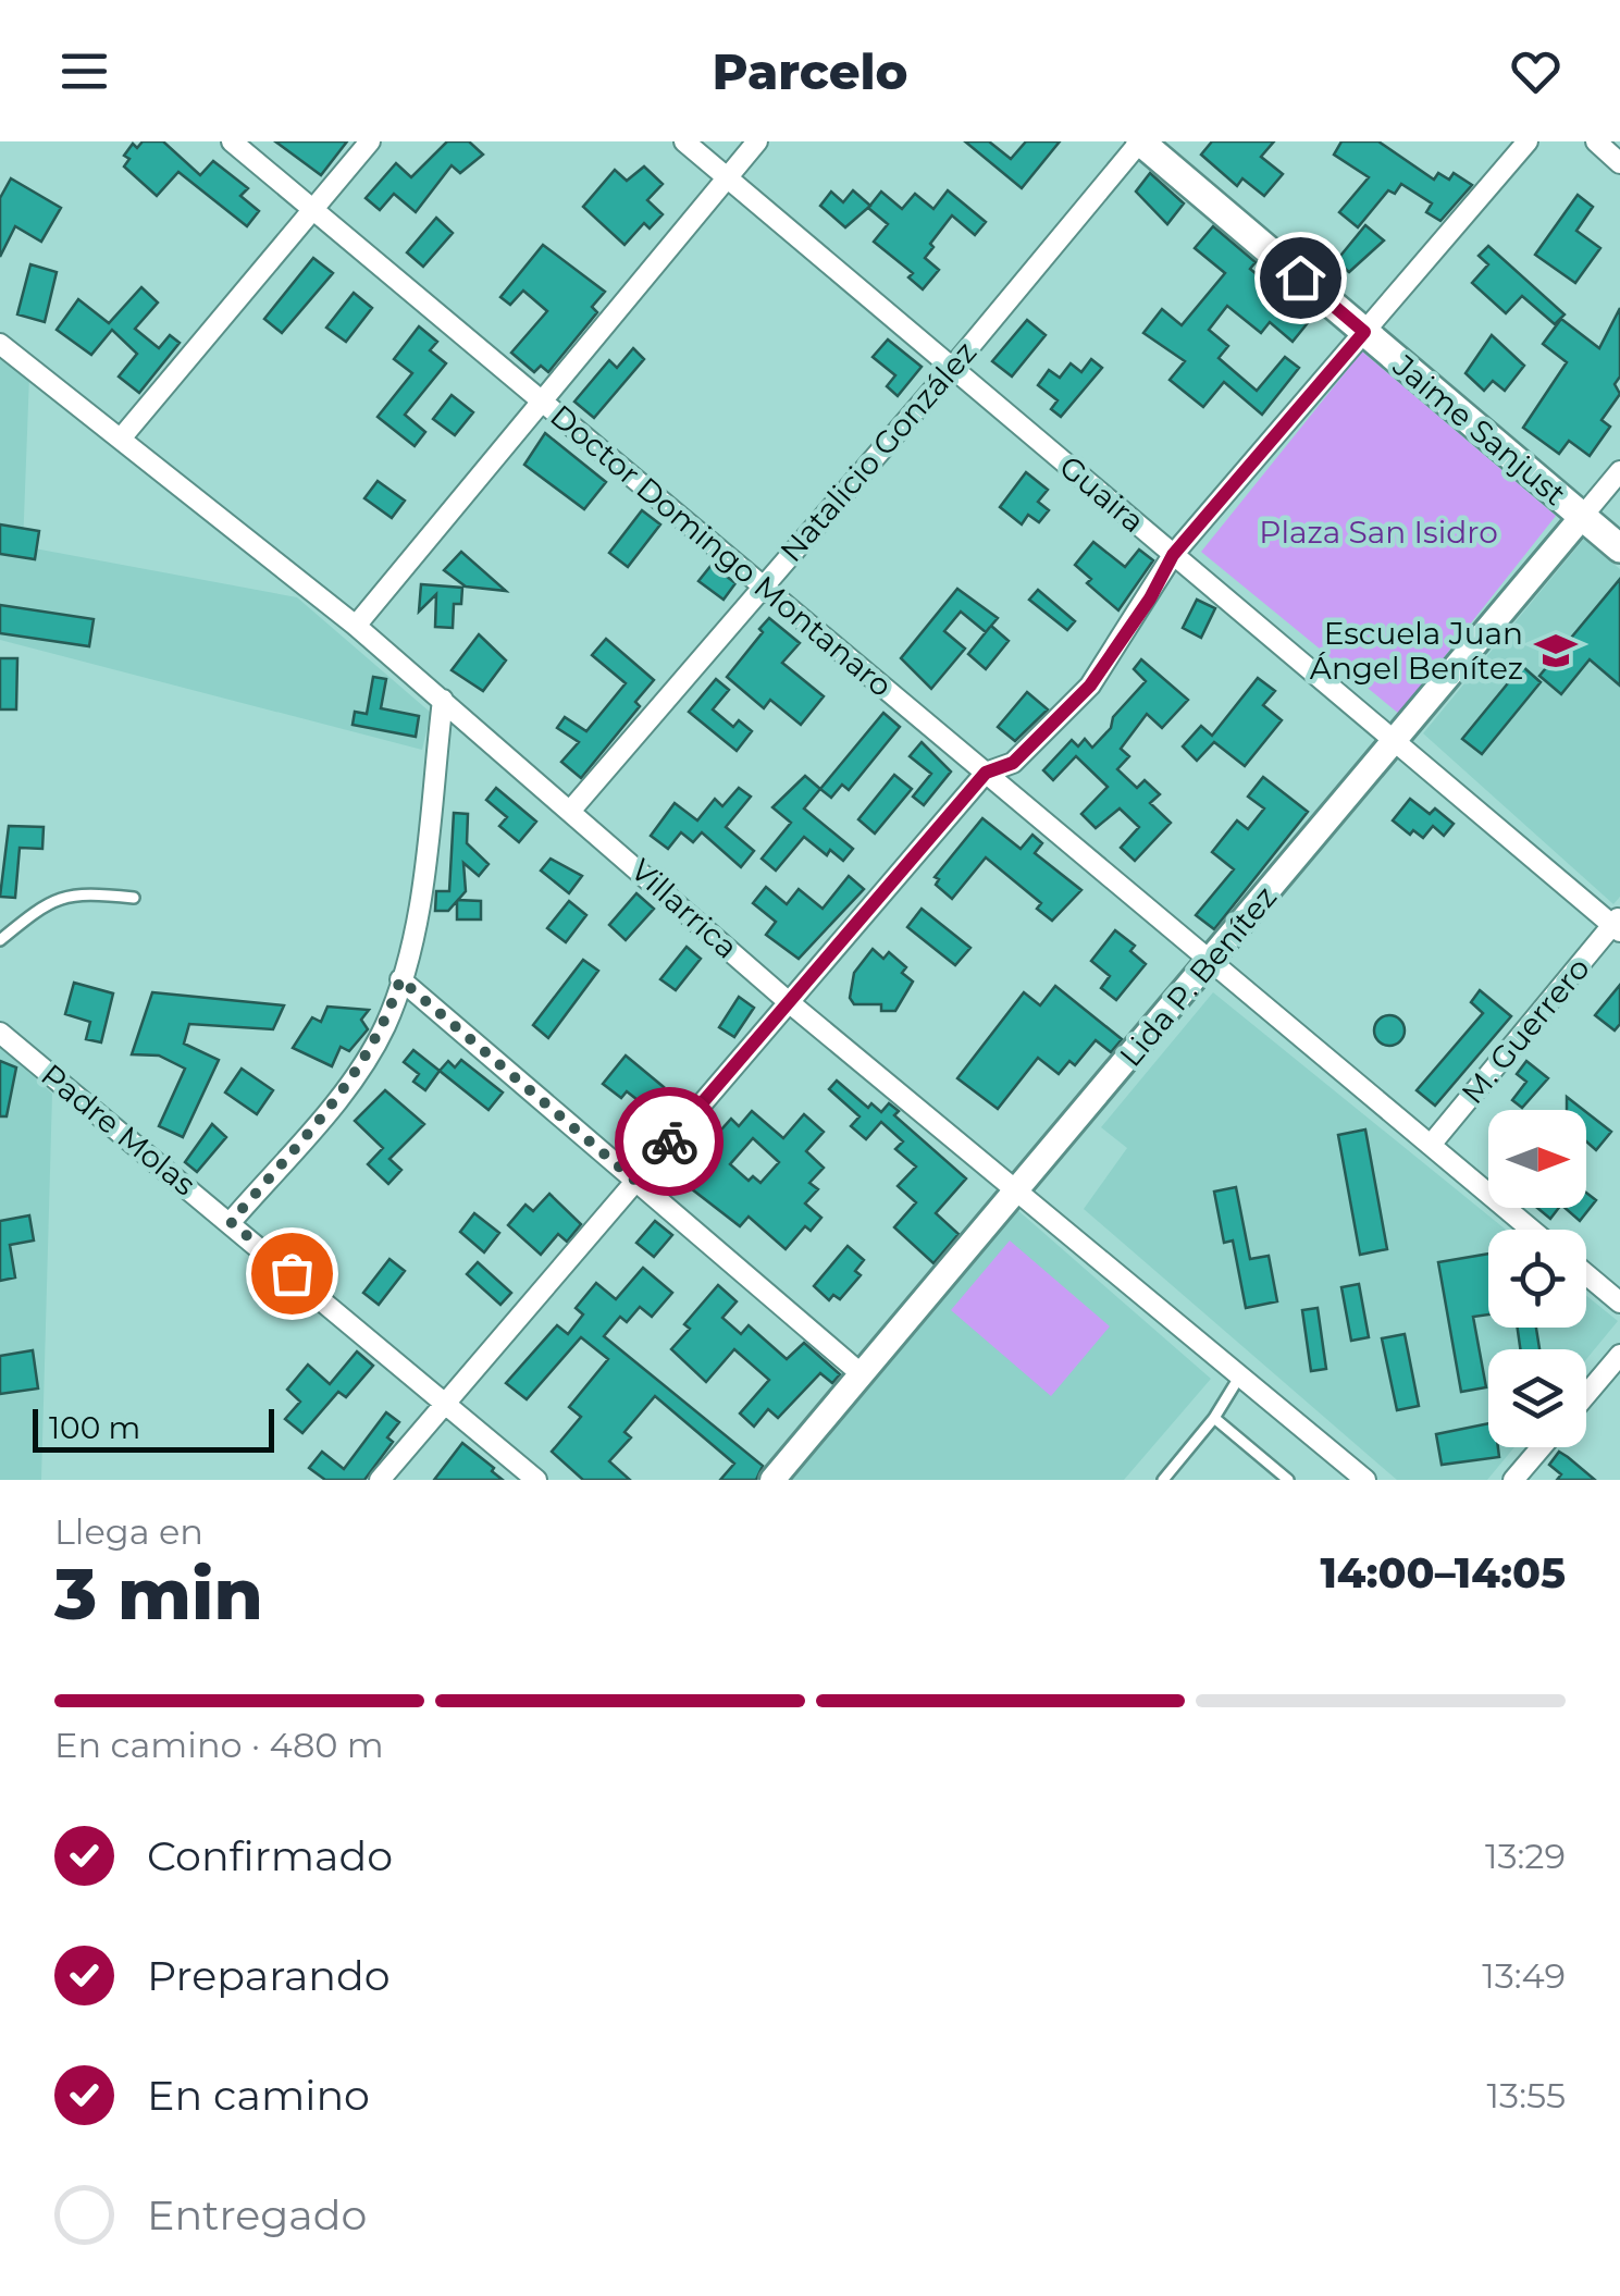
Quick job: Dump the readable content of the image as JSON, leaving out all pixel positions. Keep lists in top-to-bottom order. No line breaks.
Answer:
{"streets":{"main road":["Jaime Sanjust"],"street":["Natalicio González","Guaira","Doctor Domingo Montanaro","Villarrica","Lida P. Benítez","M. Guerrero","Padre Molas"]},"crossings":[["Jaime Sanjust","Natalicio González"],["Jaime Sanjust","Lida P. Benítez"],["Natalicio González","Guaira"],["Natalicio González","Doctor Domingo Montanaro"],["Natalicio González","Villarrica"],["Guaira","Lida P. Benítez"],["Guaira","M. Guerrero"],["Doctor Domingo Montanaro","Lida P. Benítez"],["Doctor Domingo Montanaro","M. Guerrero"],["Villarrica","Lida P. Benítez"]],"parks":["Plaza San Isidro"],"places":{"school or university":["Escuela Juan Ángel Benítez"]},"scale_bar":"100 m","north":"right","page":{"header":"Parcelo","scale":"100 m","heading":["3 min","Llega en","14:00–14:05"],"bar":"En camino · 480 m","list":[["Confirmado","13:29"],["Preparando","13:49"],["En camino","13:55"],"Entregado"]}}
